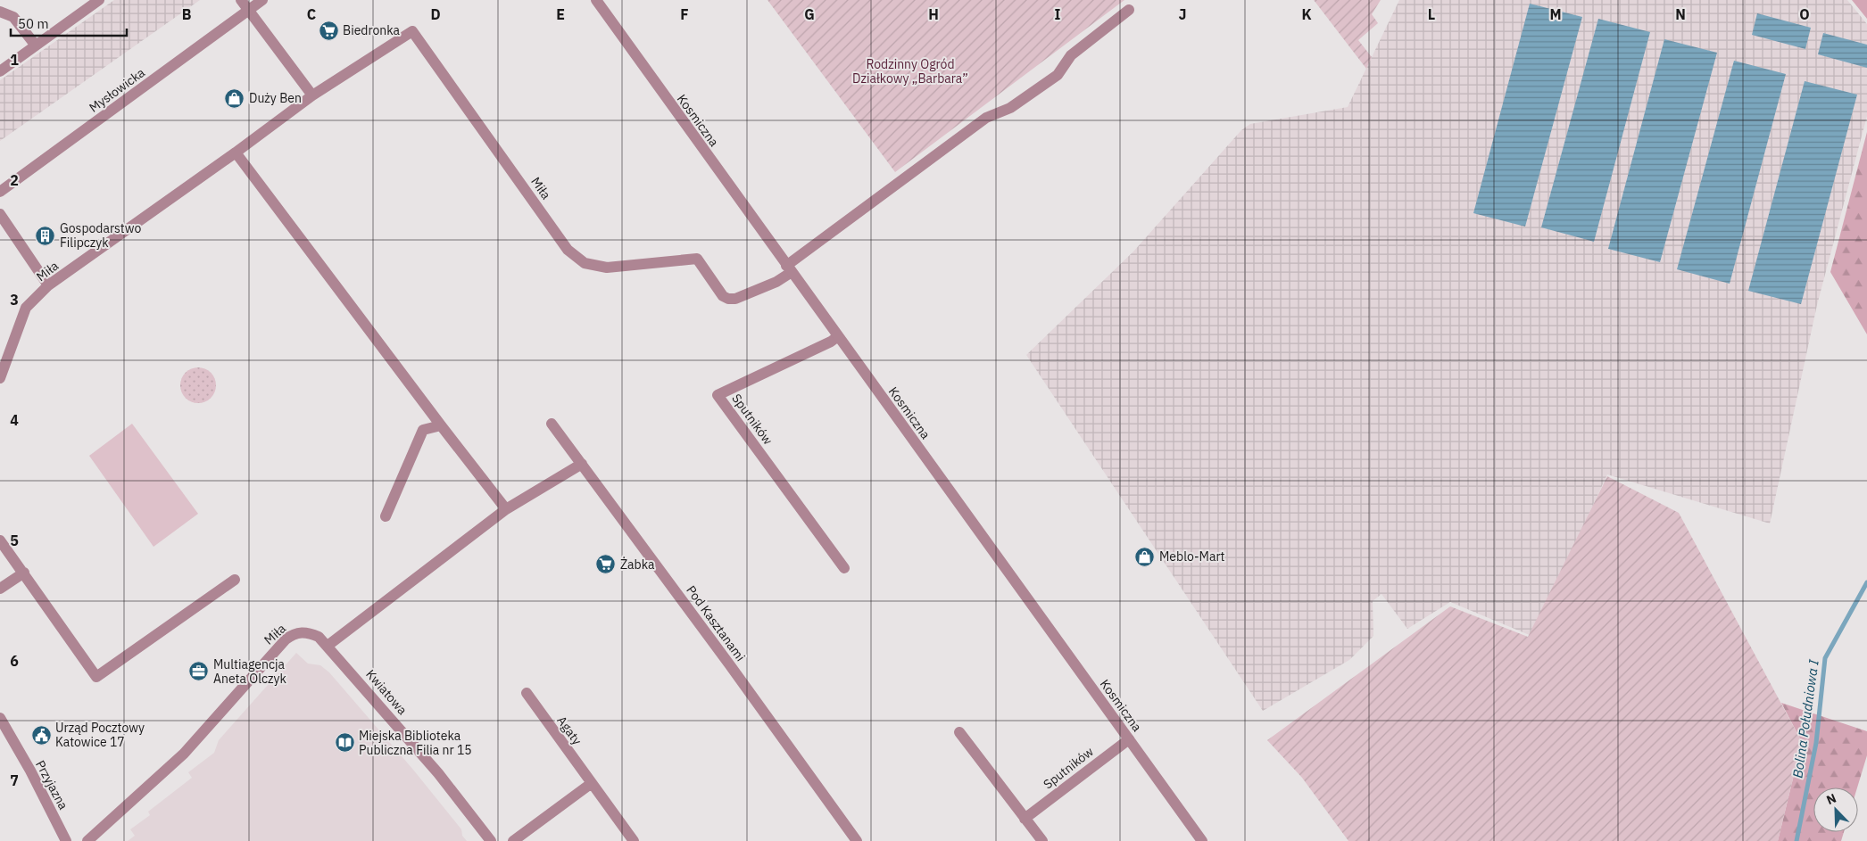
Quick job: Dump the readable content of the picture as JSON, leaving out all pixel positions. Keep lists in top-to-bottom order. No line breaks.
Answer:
{"streets":{"street":["Mysłowicka","Kosmiczna","Miła","Sputników","Pod Kasztanami","Kwiatowa","Agaty","Przyjazna"]},"crossings":[["Kosmiczna","Miła"],["Kosmiczna","Sputników"],["Miła","Kwiatowa"]],"water":["Bolina Południowa I"],"parks":["Rodzinny Ogród Działkowy „Barbara”"],"places":{"supermarket":["Biedronka","Żabka"],"shop":["Duży Ben","Meblo-Mart"],"building":["Gospodarstwo Filipczyk"],"office":["Multiagencja Aneta Olczyk"],"public building":["Urząd Pocztowy Katowice 17"],"library":["Miejska Biblioteka Publiczna Filia nr 15"]},"scale_bar":"50 m","north":"top left","grid":{"columns":["B","C","D","E","F","G","H","I","J","K","L","M","N","O"],"rows":["1","2","3","4","5","6","7"]}}
